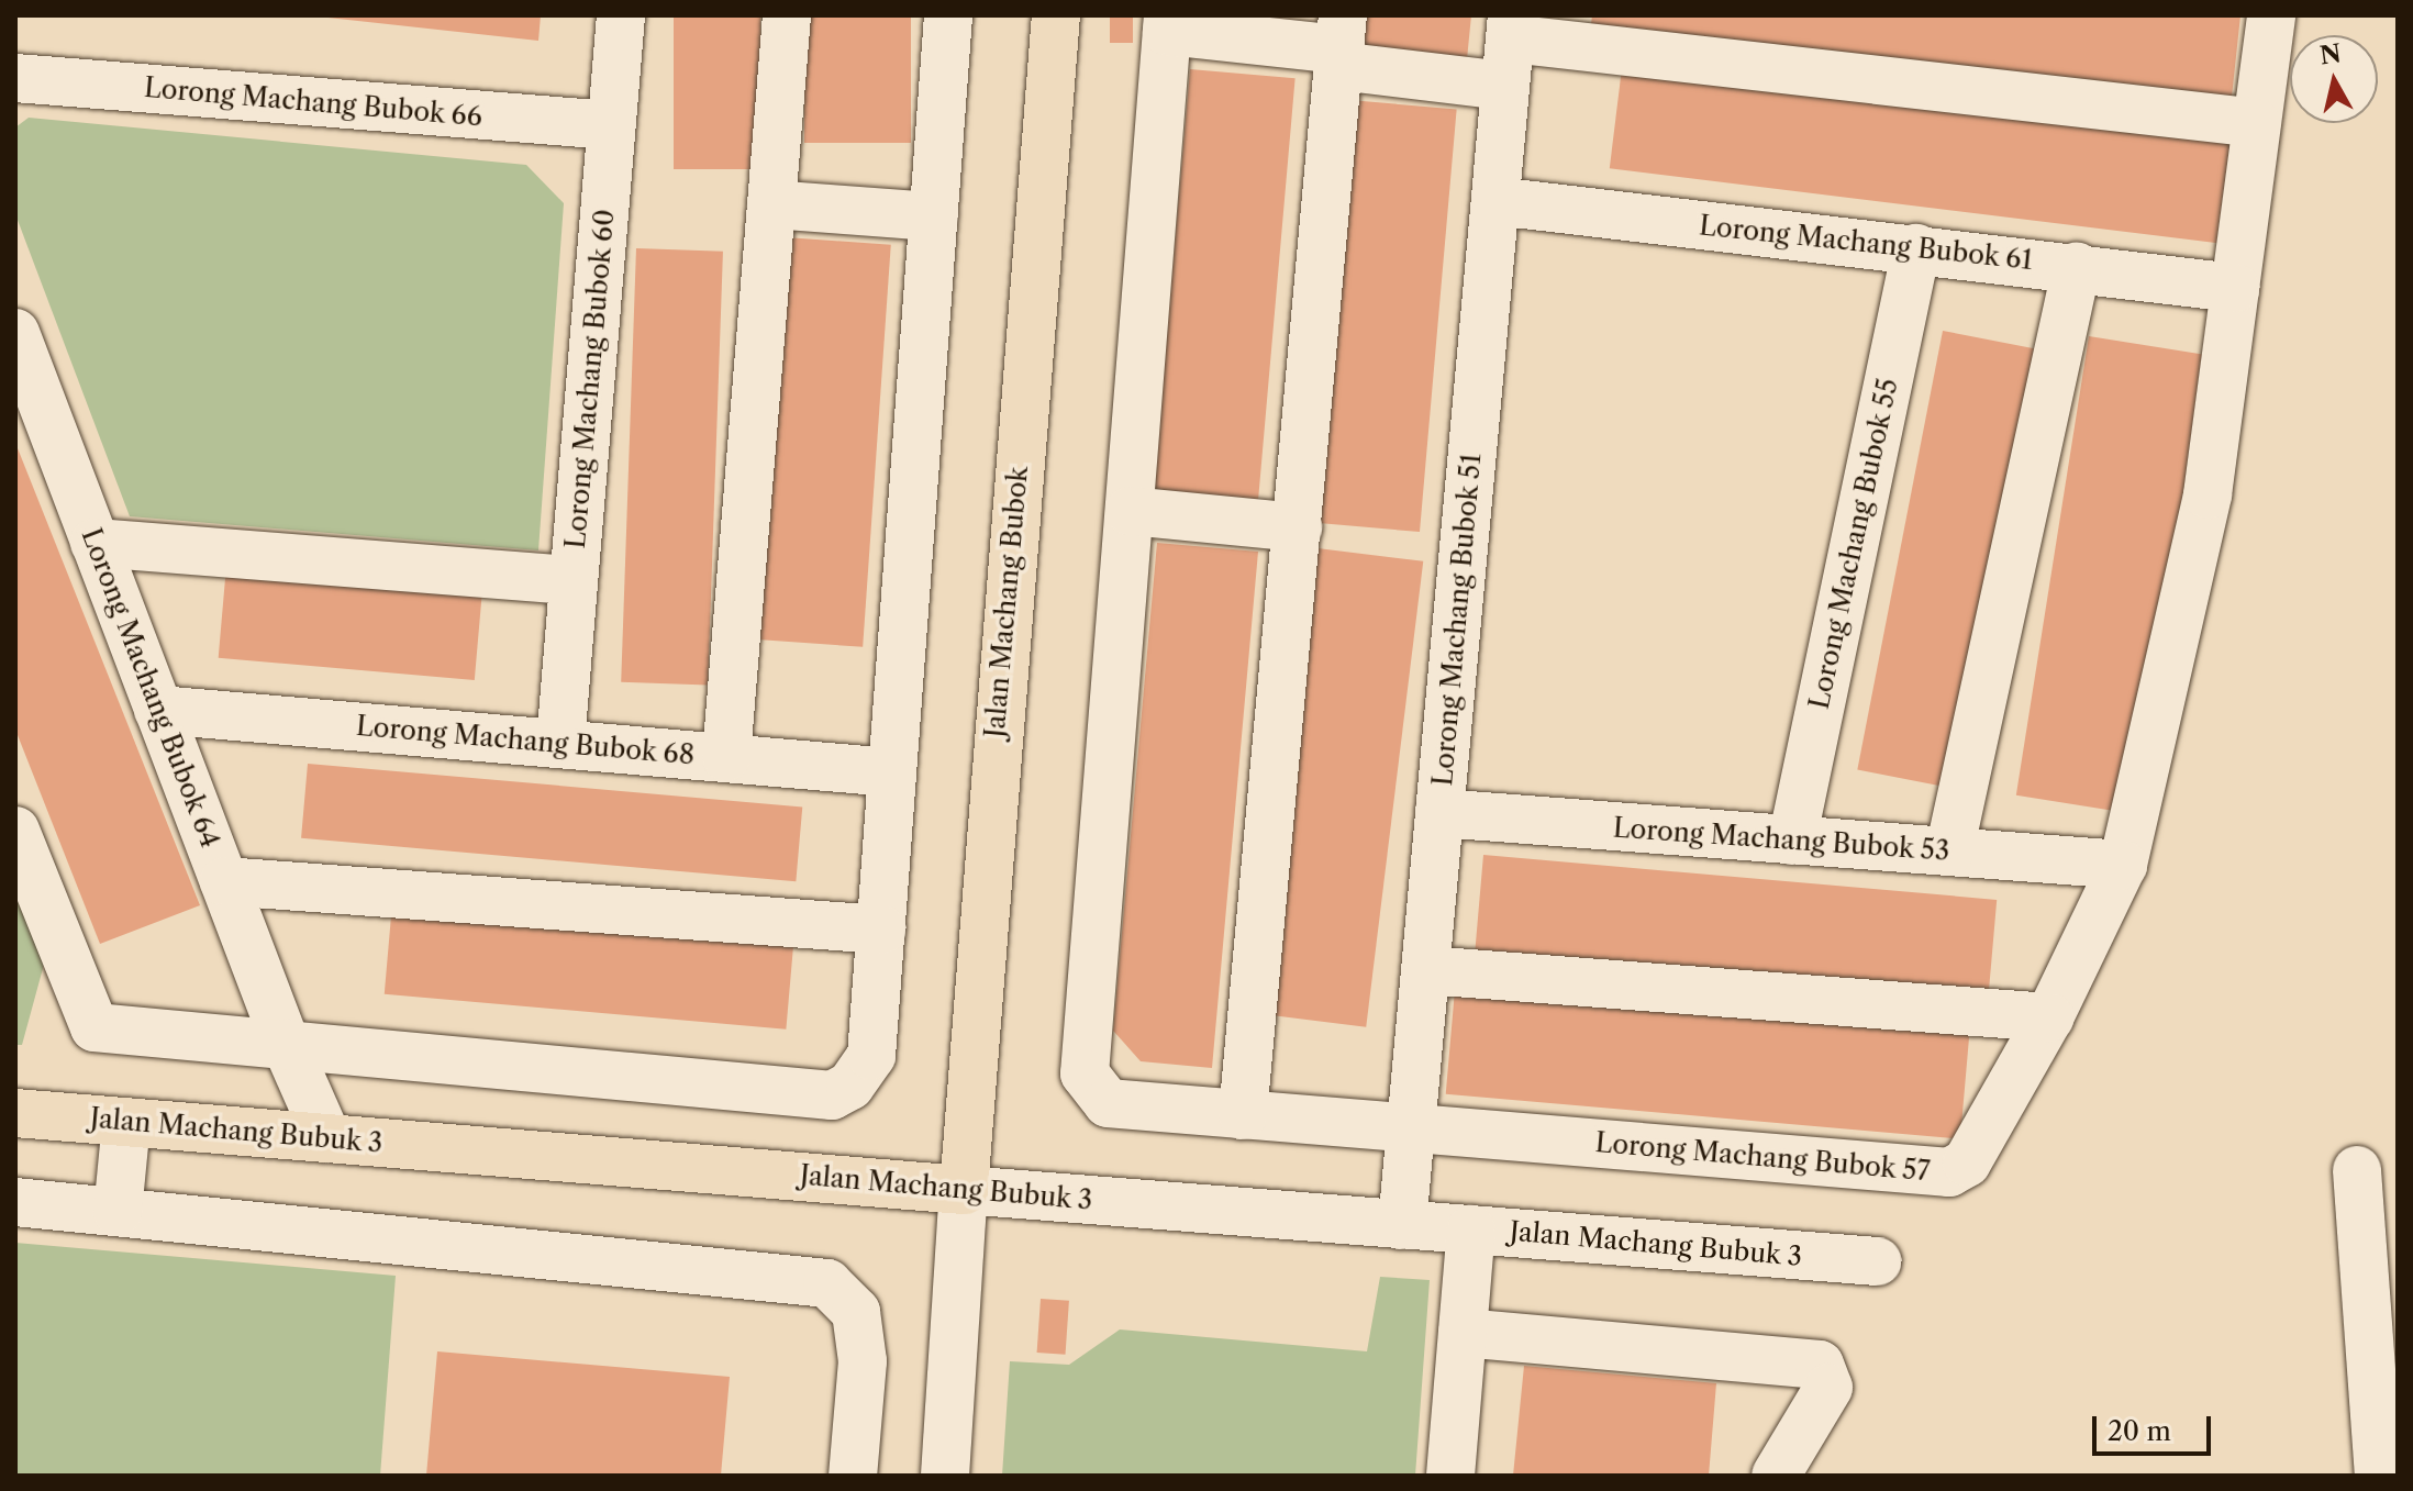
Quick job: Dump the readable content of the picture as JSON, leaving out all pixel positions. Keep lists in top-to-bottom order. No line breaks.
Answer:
{"streets":{"main road":["Jalan Machang Bubok","Jalan Machang Bubuk 3"],"street":["Lorong Machang Bubok 66","Lorong Machang Bubok 61","Lorong Machang Bubok 60","Lorong Machang Bubok 55","Lorong Machang Bubok 51","Lorong Machang Bubok 64","Lorong Machang Bubok 68","Lorong Machang Bubok 53","Lorong Machang Bubok 57"]},"crossings":[["Lorong Machang Bubok 66","Lorong Machang Bubok 60"],["Lorong Machang Bubok 61","Lorong Machang Bubok 55"],["Lorong Machang Bubok 61","Lorong Machang Bubok 51"],["Lorong Machang Bubok 61","Lorong Machang Bubok 57"],["Lorong Machang Bubok 60","Lorong Machang Bubok 68"],["Lorong Machang Bubok 55","Lorong Machang Bubok 53"],["Jalan Machang Bubok","Jalan Machang Bubuk 3"],["Lorong Machang Bubok 51","Lorong Machang Bubok 53"],["Lorong Machang Bubok 51","Jalan Machang Bubuk 3"],["Lorong Machang Bubok 51","Lorong Machang Bubok 57"],["Lorong Machang Bubok 64","Lorong Machang Bubok 68"],["Lorong Machang Bubok 64","Jalan Machang Bubuk 3"],["Lorong Machang Bubok 53","Lorong Machang Bubok 57"]],"scale_bar":"20 m","north":"top"}
